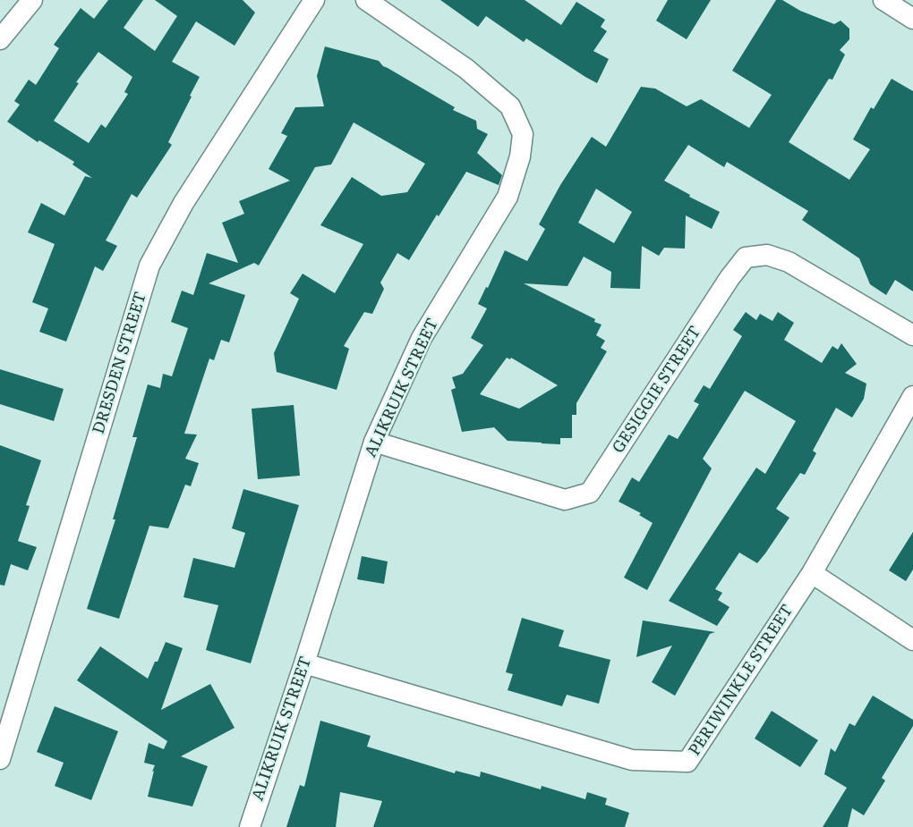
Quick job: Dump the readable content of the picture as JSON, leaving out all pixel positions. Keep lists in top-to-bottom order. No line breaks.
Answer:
{"streets":{"street":["DRESDEN STREET","ALIKRUIK STREET","GESIGGIE STREET","PERIWINKLE STREET"]},"crossings":[["ALIKRUIK STREET","GESIGGIE STREET"],["ALIKRUIK STREET","PERIWINKLE STREET"]]}
